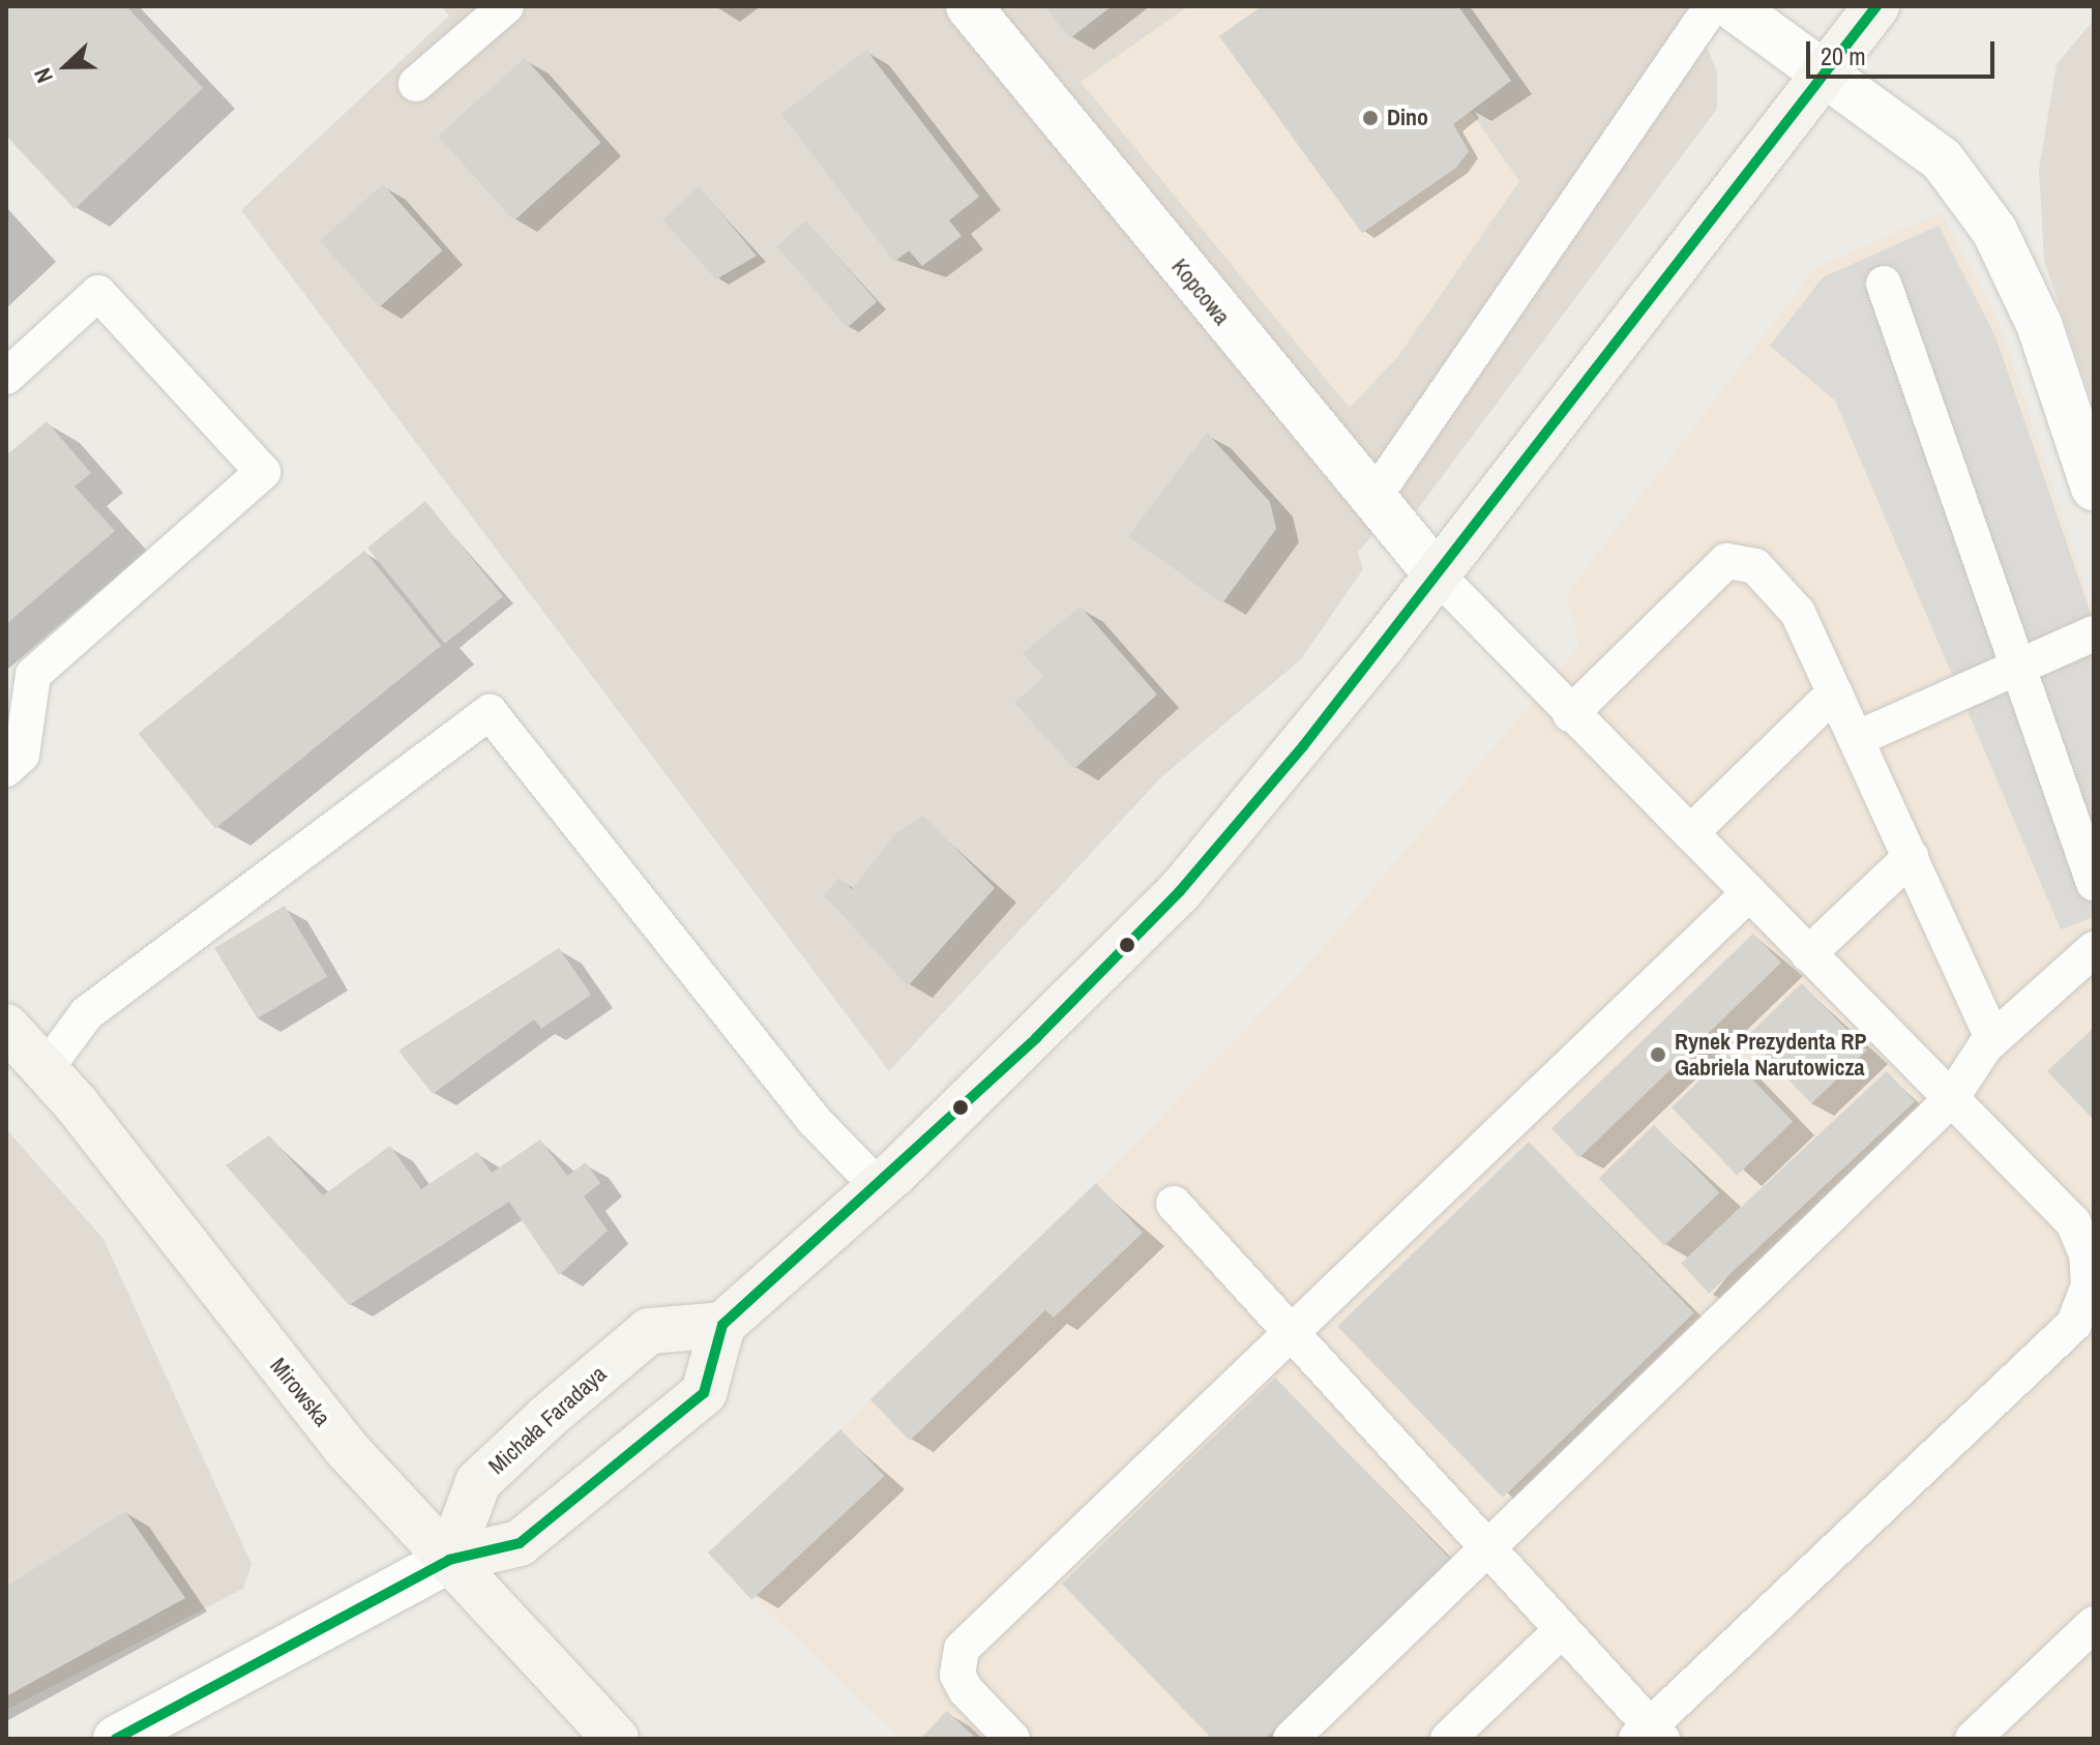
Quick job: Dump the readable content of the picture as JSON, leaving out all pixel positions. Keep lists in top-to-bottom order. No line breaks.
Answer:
{"streets":{"street":["Kopcowa","Mirowska","Michała Faradaya"]},"crossings":[["Mirowska","Michała Faradaya"]],"places":["Dino","Rynek Prezydenta RP Gabriela Narutowicza"],"scale_bar":"20 m","north":"left"}
